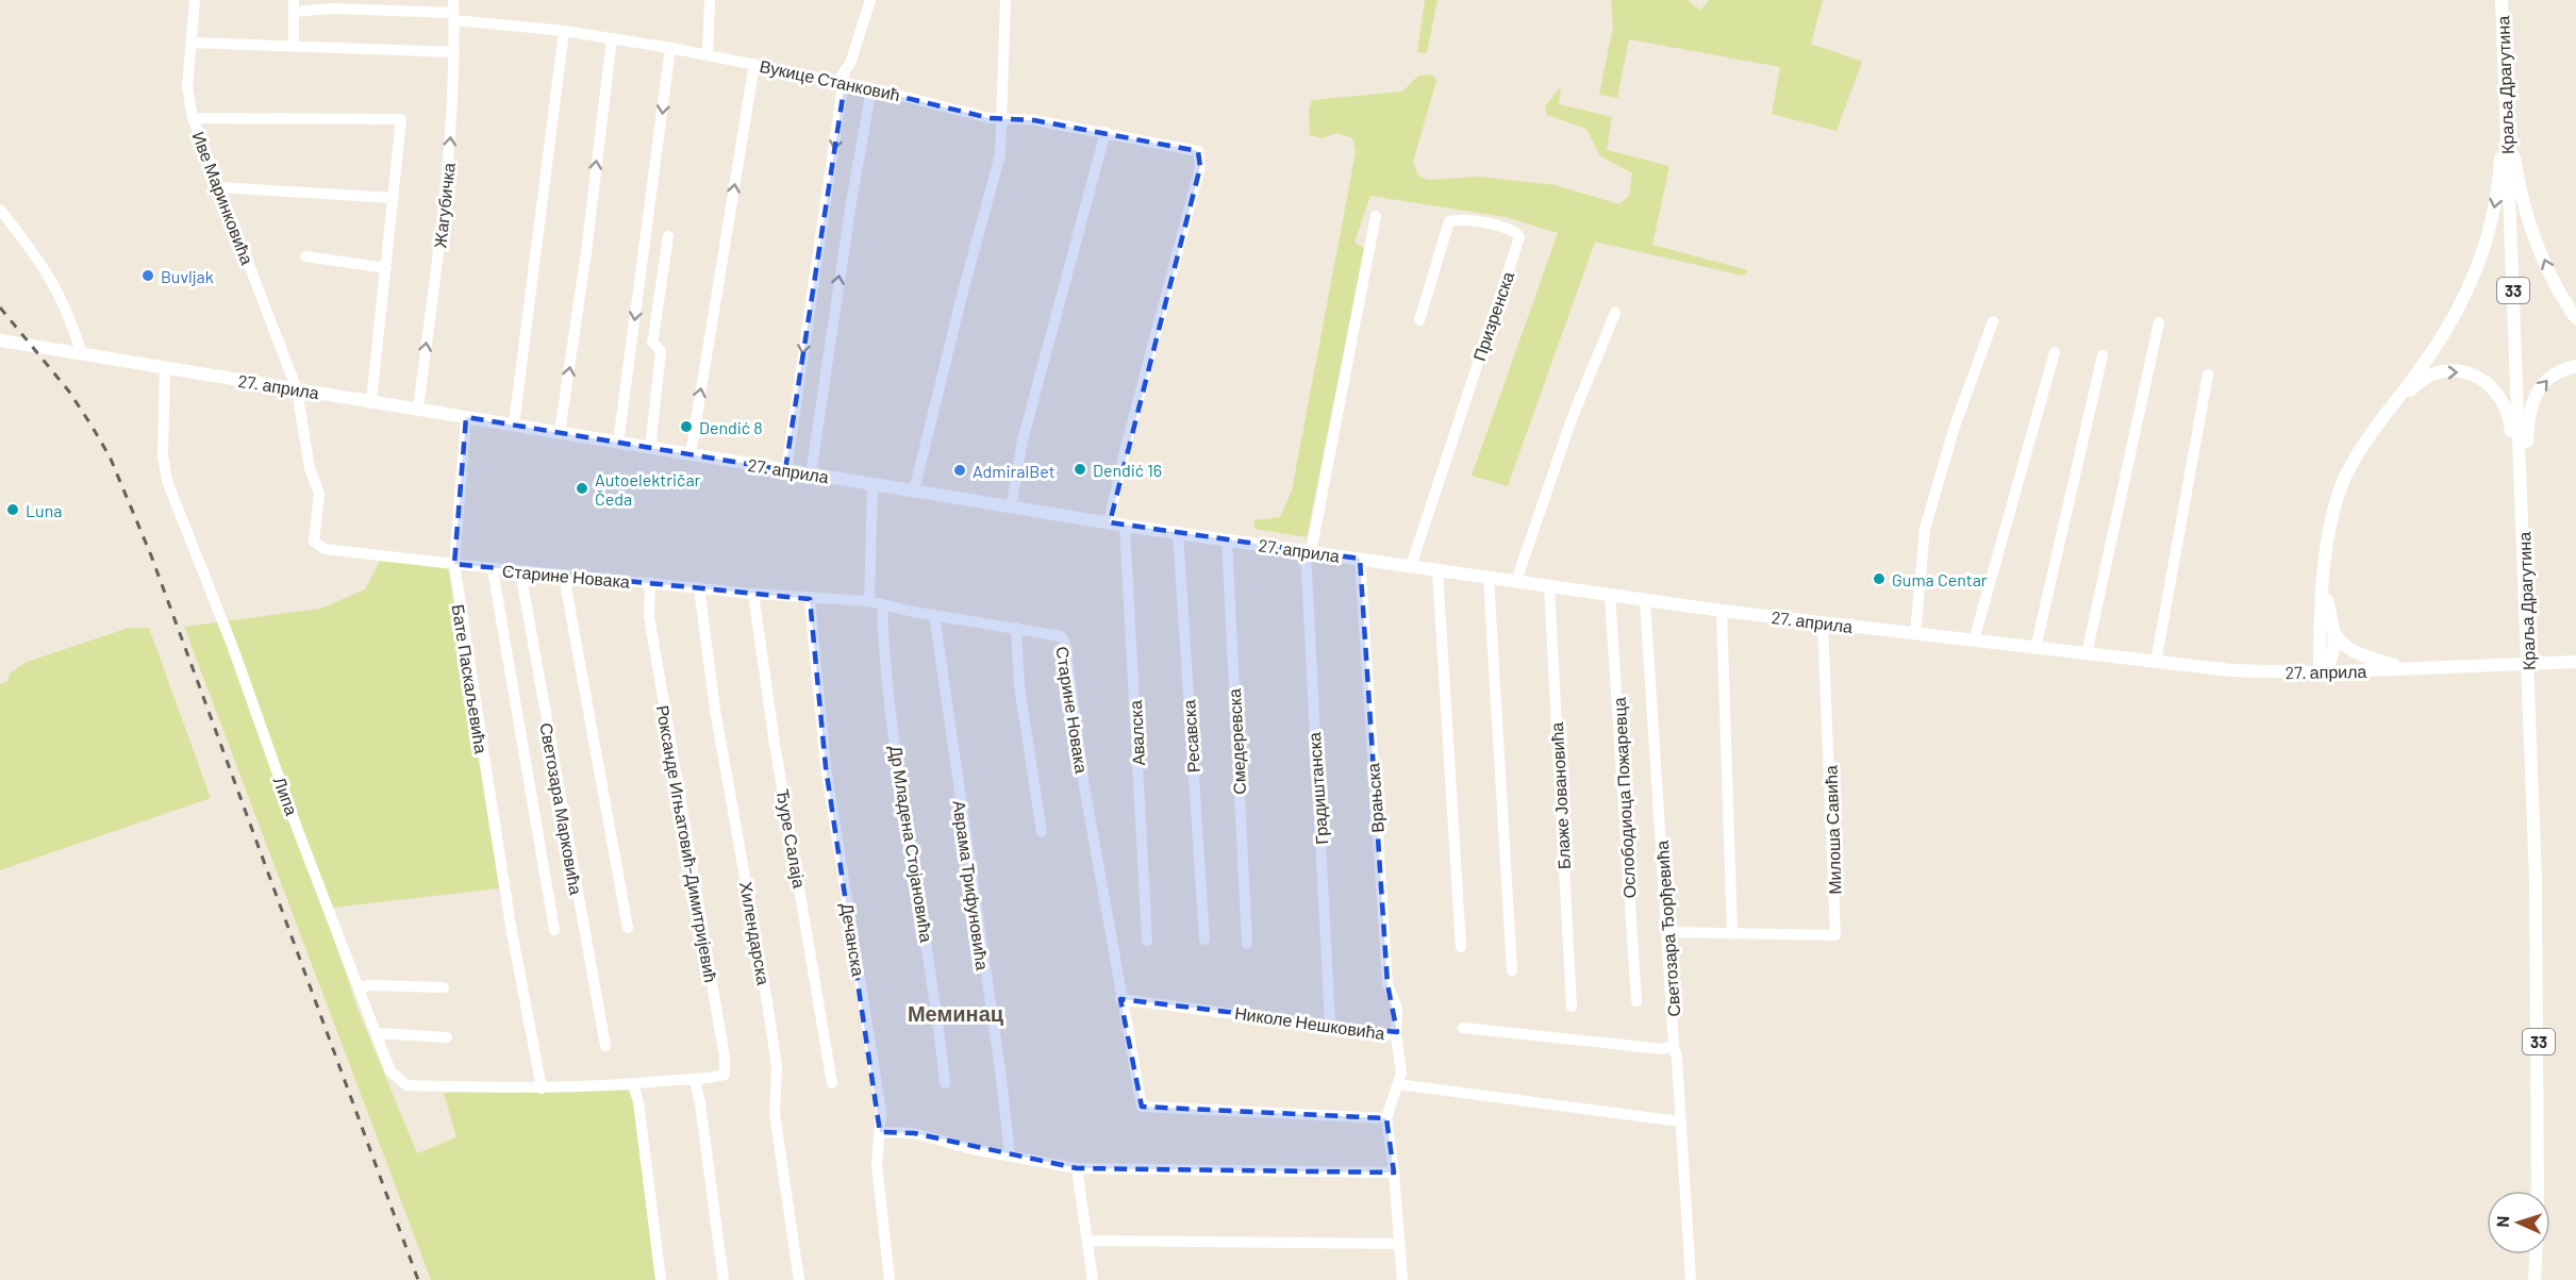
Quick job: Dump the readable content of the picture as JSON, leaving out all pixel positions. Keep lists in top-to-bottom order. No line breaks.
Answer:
{"streets":{"main road":["Краља Драгутина","33","27. априла"],"street":["Вукице Станковић","Иве Маринковића","Жагубичка","Призренска","Старине Новака","Бате Паскаљевића","Авалска","Ресавска","Смедеревска","Градиштанска","Липа","Блаже Јовановића","Врањска","Ослободиоца Пожаревца","Светозара Марковића","Милоша Савића","Ђуре Салаја","Роксанде Игњатовић-Димитријевић","Др Младена Стојановића","Аврама Трифуновића","Светозара Ђорђевића","Хилендарска","Дечанска","Николе Нешковића"]},"crossings":[["Вукице Станковић","Жагубичка"],["Вукице Станковић","27. априла"],["Иве Маринковића","27. априла"],["Жагубичка","27. априла"],["Призренска","27. априла"],["27. априла","Бате Паскаљевића"],["27. априла","Авалска"],["27. априла","Ресавска"],["27. априла","Смедеревска"],["27. априла","Градиштанска"],["27. априла","Липа"],["27. априла","Блаже Јовановића"],["27. априла","Врањска"],["27. априла","Ослободиоца Пожаревца"],["27. априла","Милоша Савића"],["27. априла","Светозара Ђорђевића"],["Старине Новака","Бате Паскаљевића"],["Старине Новака","Светозара Марковића"],["Старине Новака","Ђуре Салаја"],["Старине Новака","Роксанде Игњатовић-Димитријевић"],["Старине Новака","Др Младена Стојановића"],["Старине Новака","Аврама Трифуновића"],["Старине Новака","Хилендарска"],["Старине Новака","Дечанска"],["Старине Новака","Николе Нешковића"],["Бате Паскаљевића","Липа"],["Градиштанска","Николе Нешковића"],["Липа","Роксанде Игњатовић-Димитријевић"],["Врањска","Николе Нешковића"]],"districts":["Меминац"],"places":["Buvljak","Dendić 8","Dendić 16","AdmiralBet","Autoelektričar Čeda","Luna","Guma Centar"],"north":"left"}
